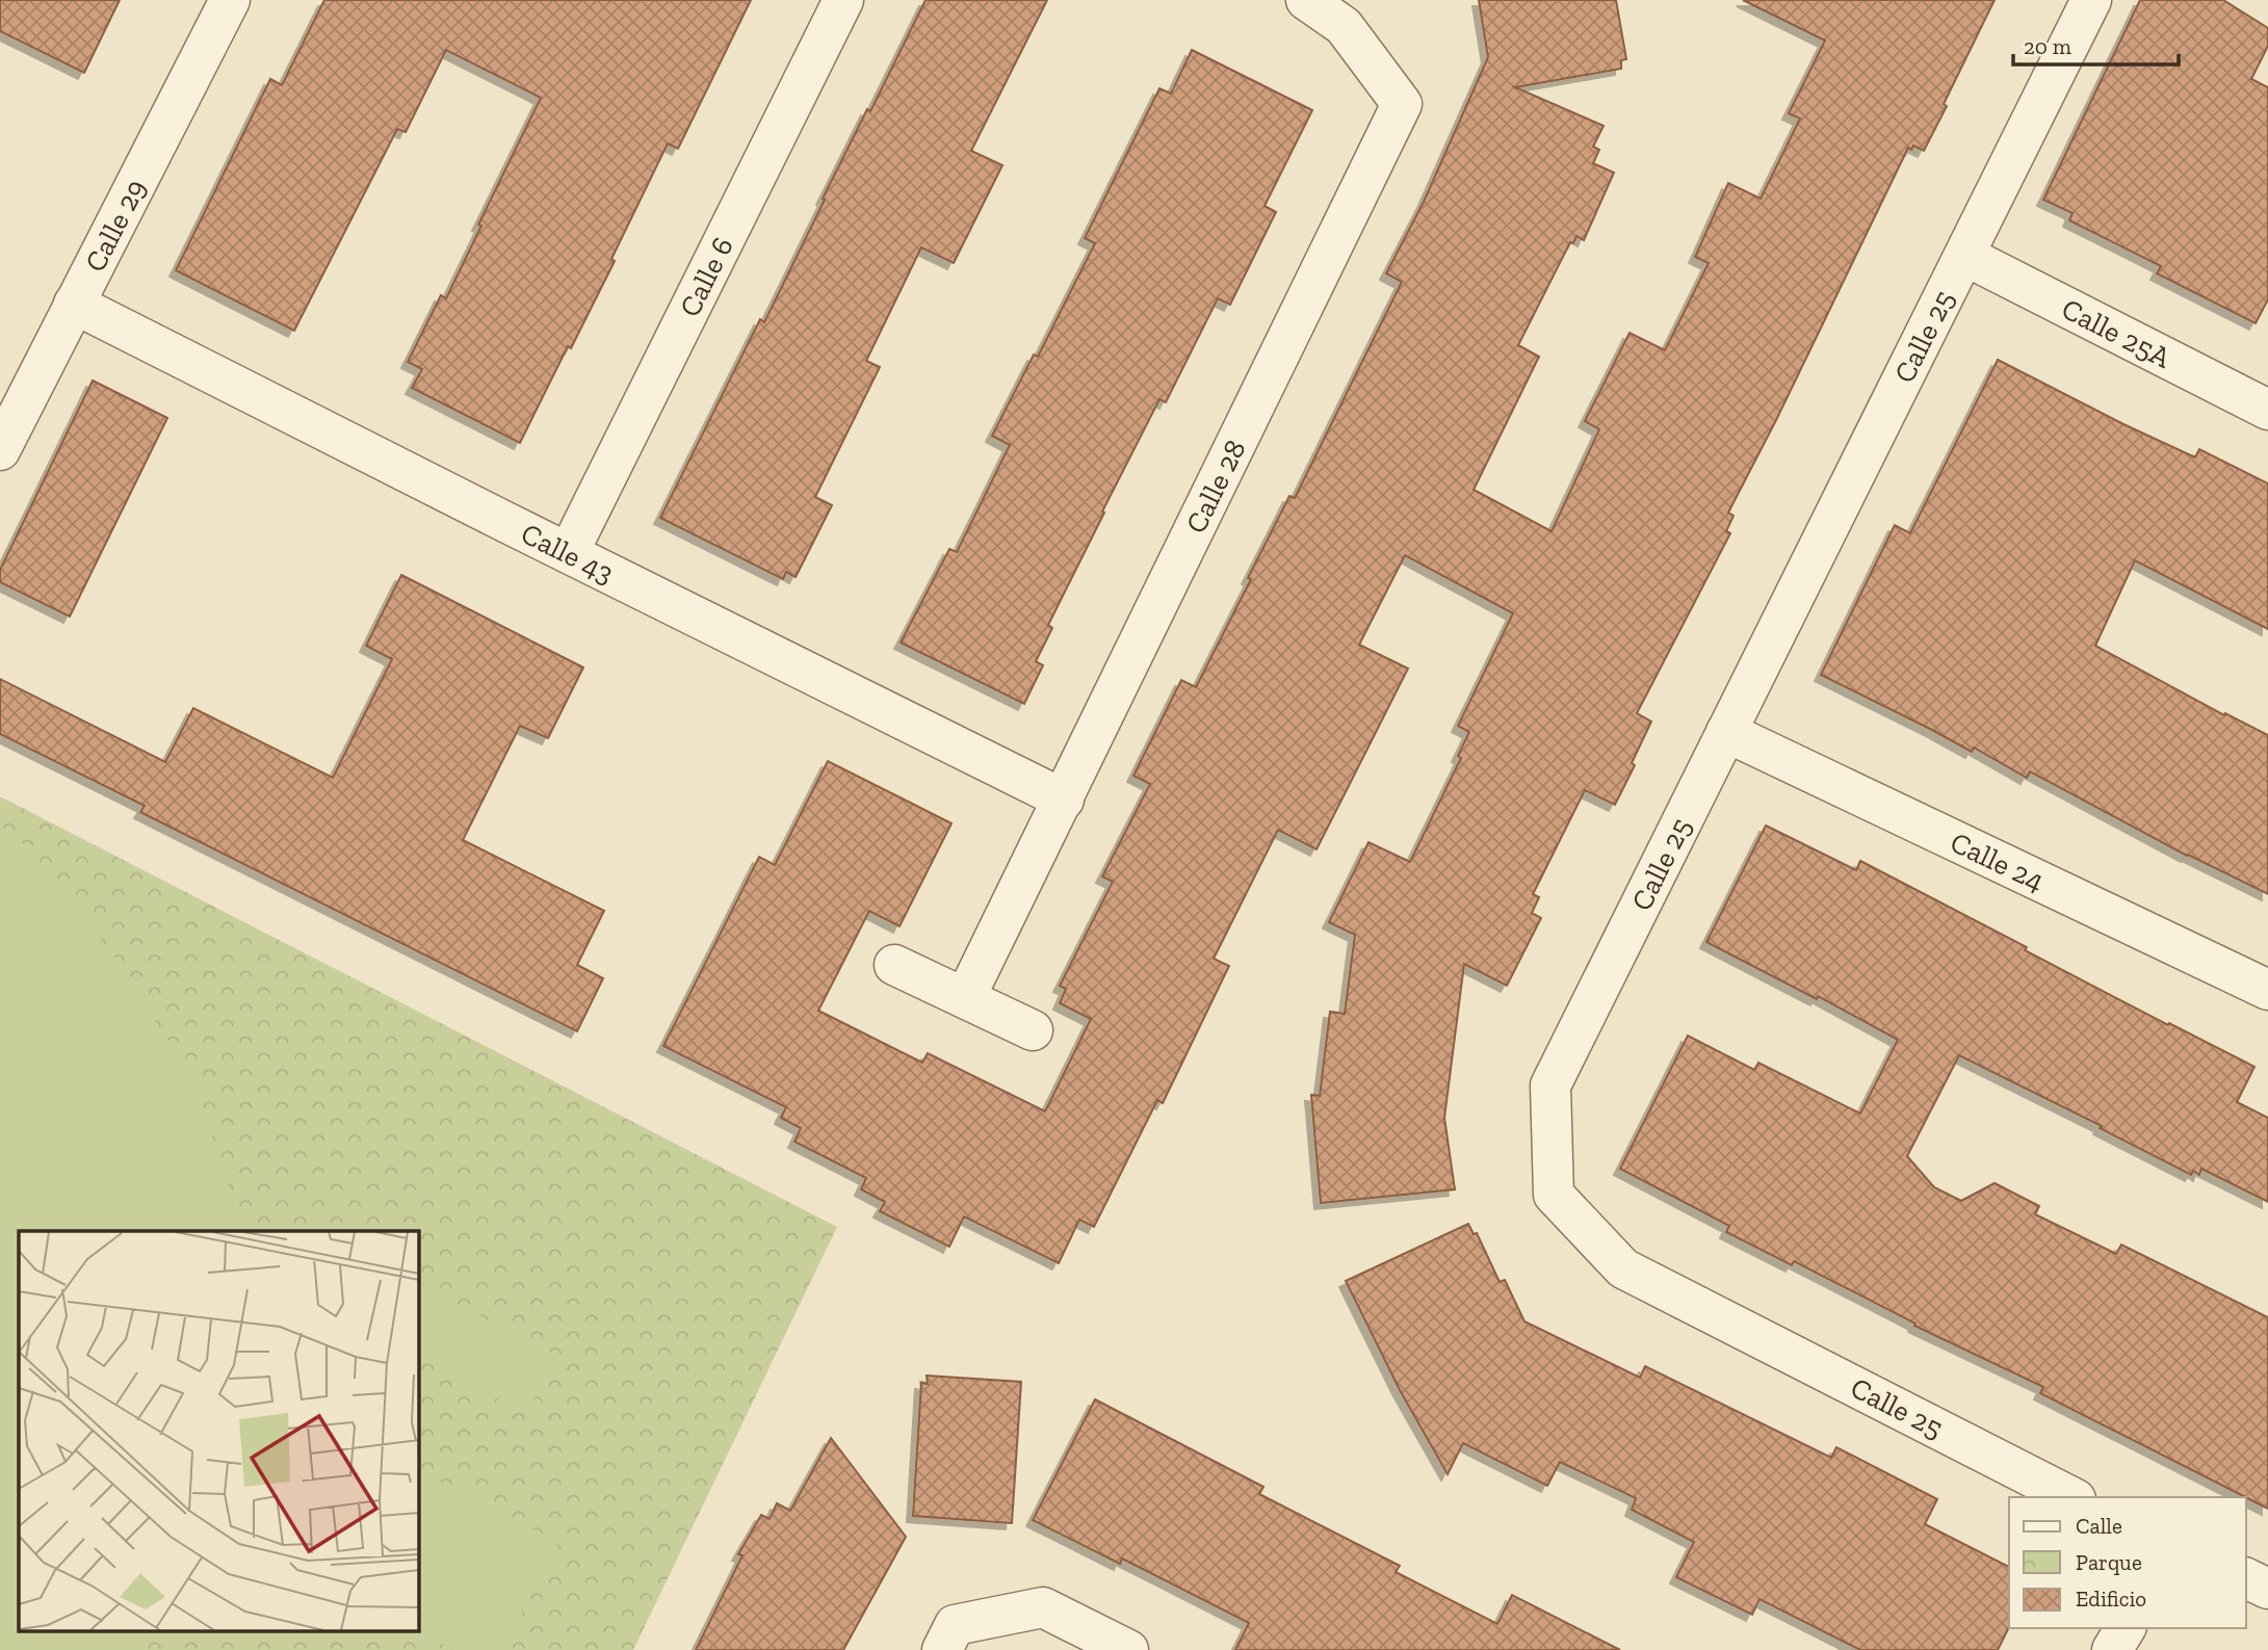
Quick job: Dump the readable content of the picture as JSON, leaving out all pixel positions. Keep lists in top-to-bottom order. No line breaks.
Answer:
{"streets":{"street":["Calle 29","Calle 6","Calle 25A","Calle 25","Calle 28","Calle 43","Calle 24"]},"crossings":[["Calle 29","Calle 43"],["Calle 6","Calle 43"],["Calle 25A","Calle 25"],["Calle 25","Calle 24"],["Calle 28","Calle 43"]],"legend":["Calle","Parque","Edificio"],"scale_bar":"20 m"}
